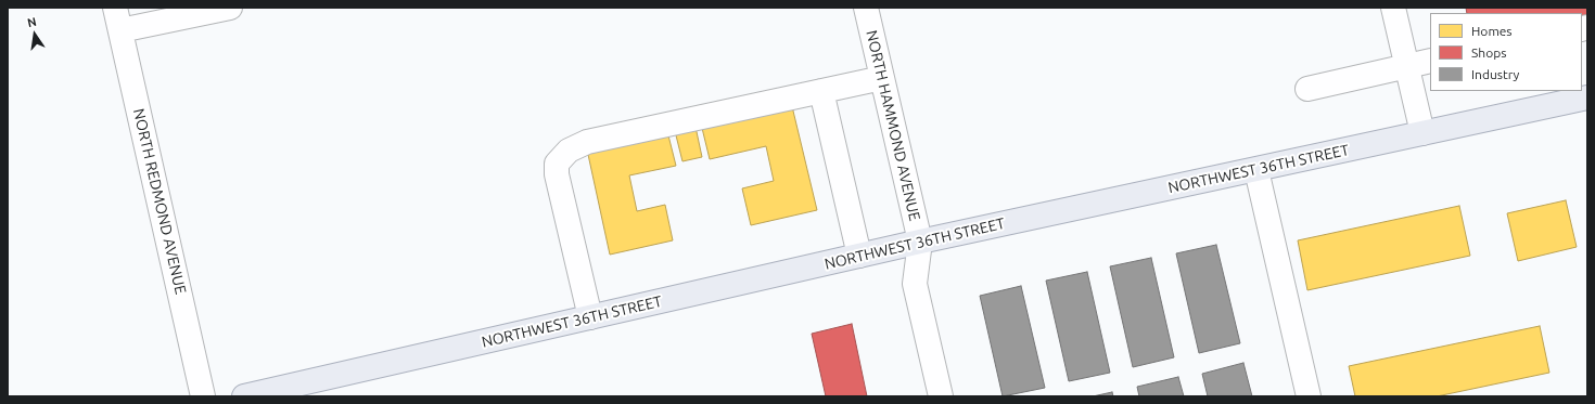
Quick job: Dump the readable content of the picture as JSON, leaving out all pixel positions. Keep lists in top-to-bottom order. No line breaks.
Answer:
{"streets":{"main road":["NORTHWEST 36TH STREET"],"street":["NORTH HAMMOND AVENUE","NORTH REDMOND AVENUE"]},"crossings":[["NORTH HAMMOND AVENUE","NORTHWEST 36TH STREET"]],"legend":["Homes","Shops","Industry"],"north":"top"}
